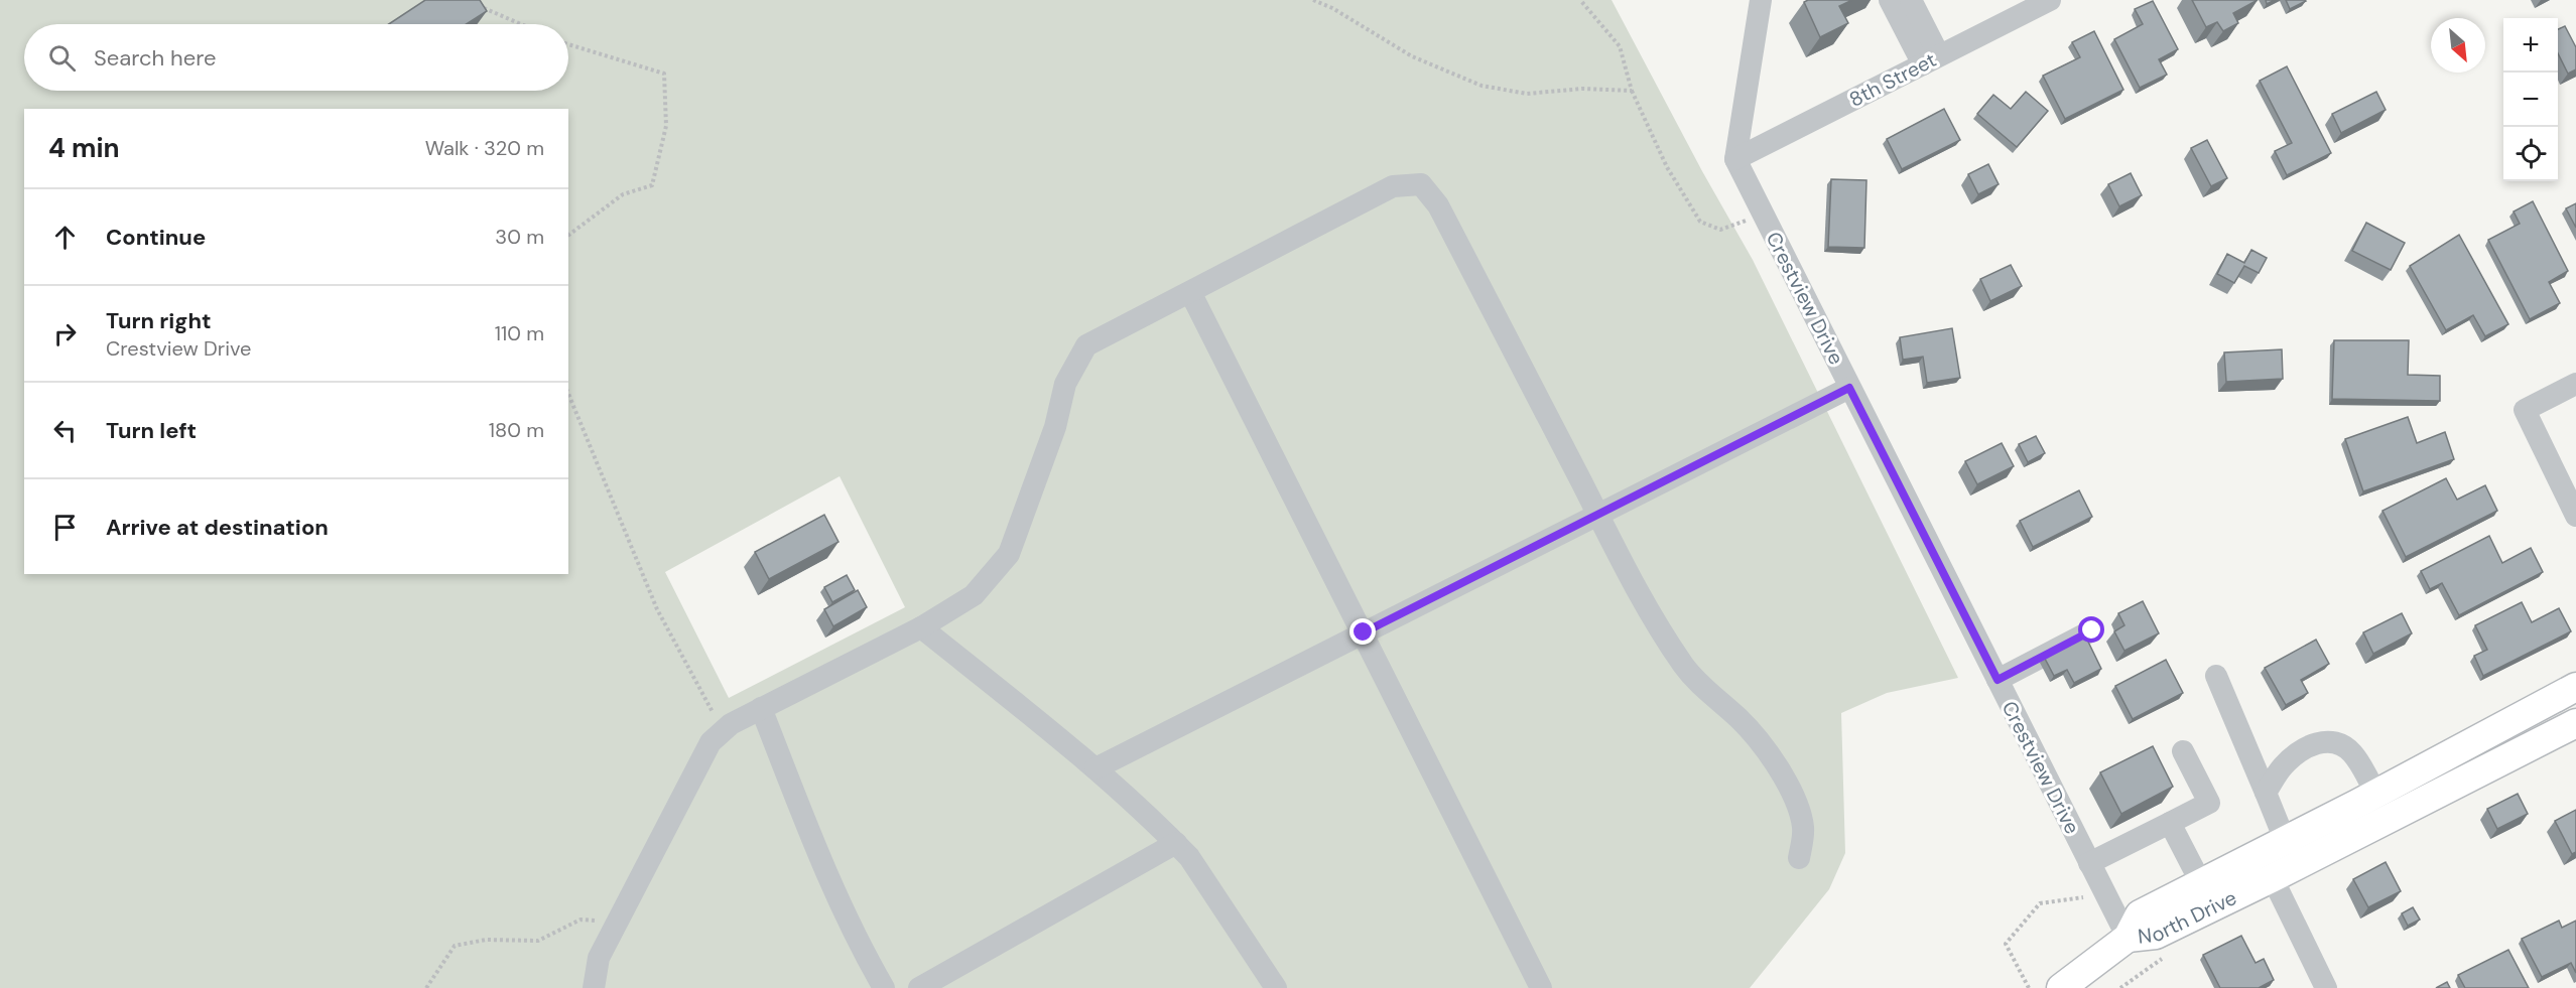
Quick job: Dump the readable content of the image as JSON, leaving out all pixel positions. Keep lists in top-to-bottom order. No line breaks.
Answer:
{"streets":{"main road":["North Drive"],"street":["8th Street","Crestview Drive"]},"crossings":[["8th Street","Crestview Drive"],["Crestview Drive","North Drive"]],"north":"bottom right","page":{"map_buttons":["+","−"],"search":"Search here","heading":["4 min","Walk · 320 m"],"list":[["Continue","30 m"],["Turn right","Crestview Drive","110 m"],["Turn left","180 m"],"Arrive at destination"]}}
